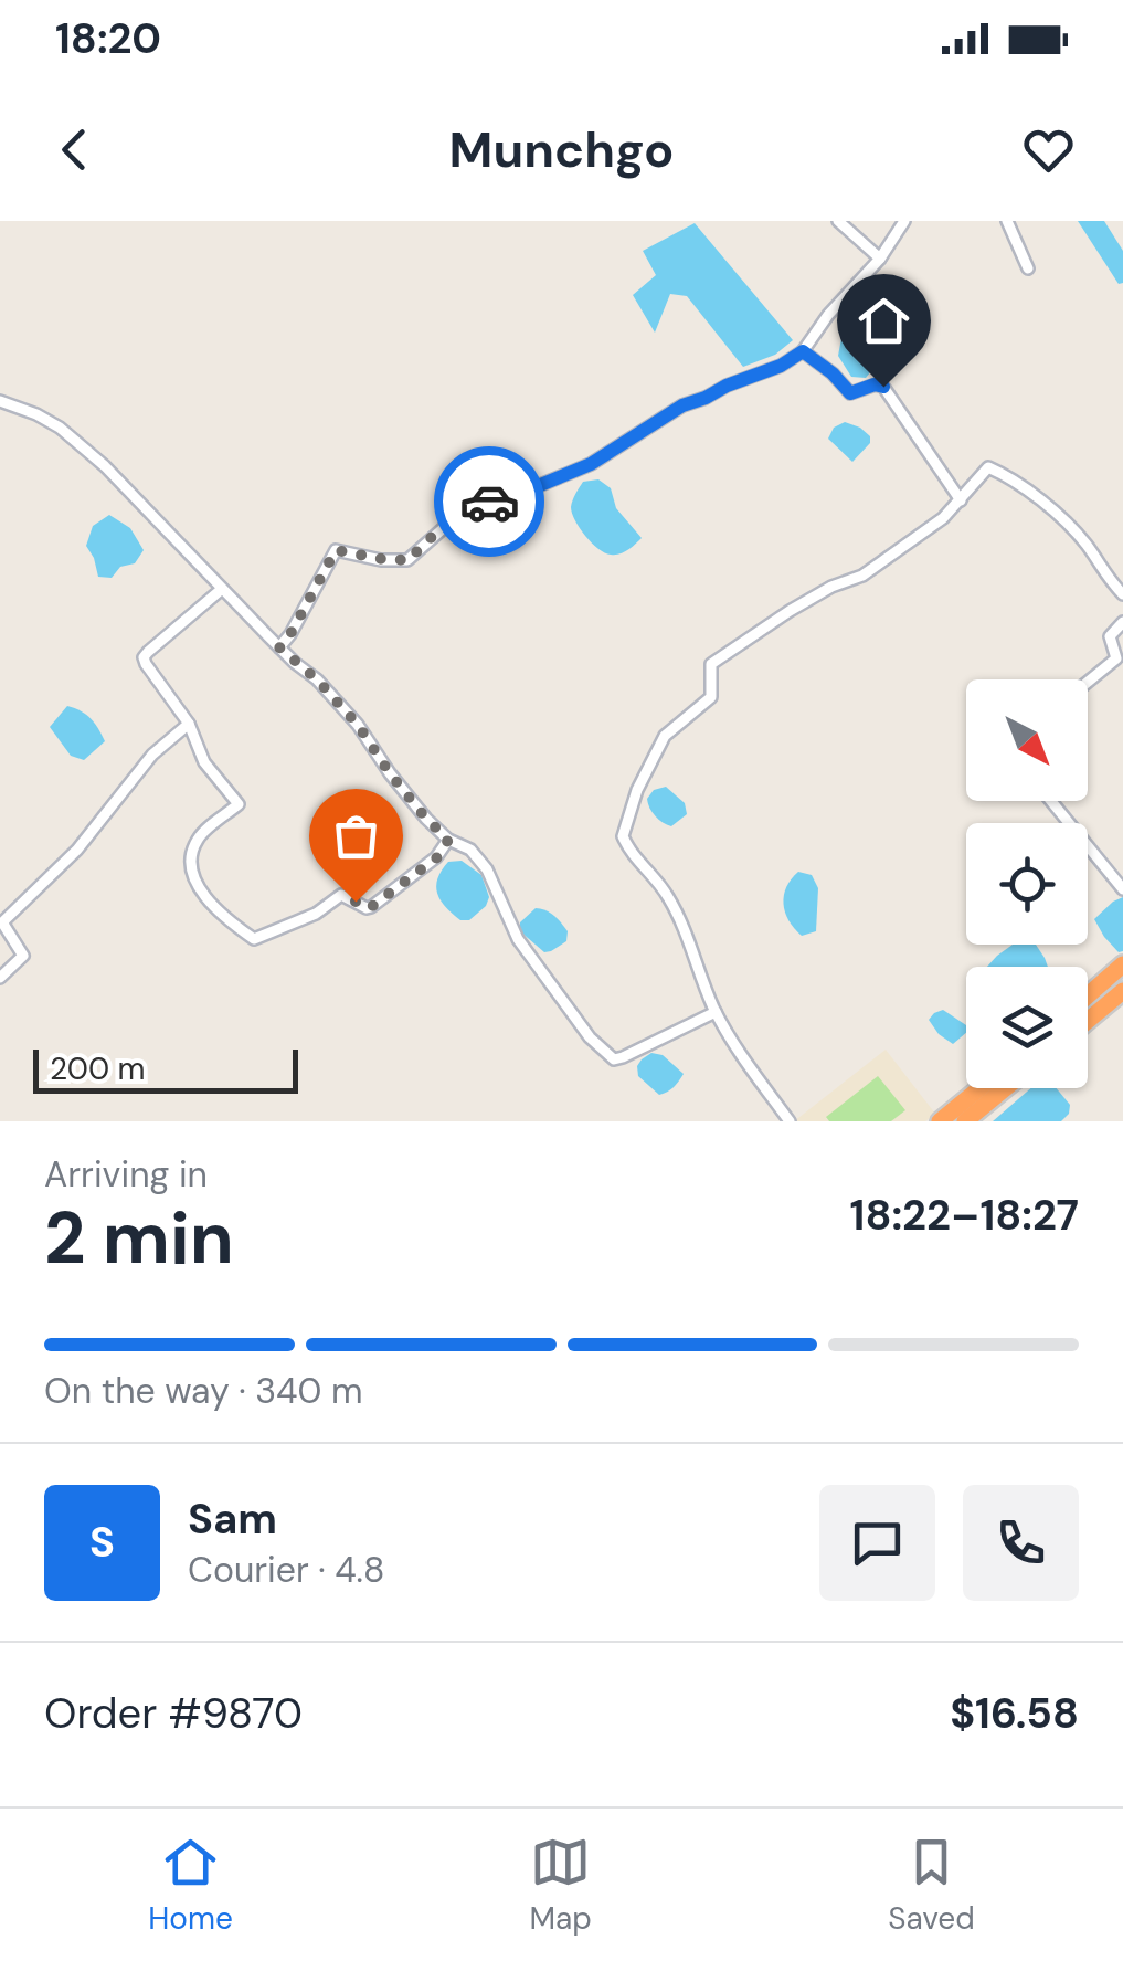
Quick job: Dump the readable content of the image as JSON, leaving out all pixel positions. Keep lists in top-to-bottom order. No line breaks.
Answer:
{"scale_bar":"200 m","north":"bottom right","page":{"status":"18:20","header":"Munchgo","scale":"200 m","heading":["2 min","Arriving in","18:22–18:27"],"panel":["Sam","Courier · 4.8","Order #9870","$16.58"],"bar":"On the way · 340 m","round":"S","tabs":["Home","Map","Saved"]}}
